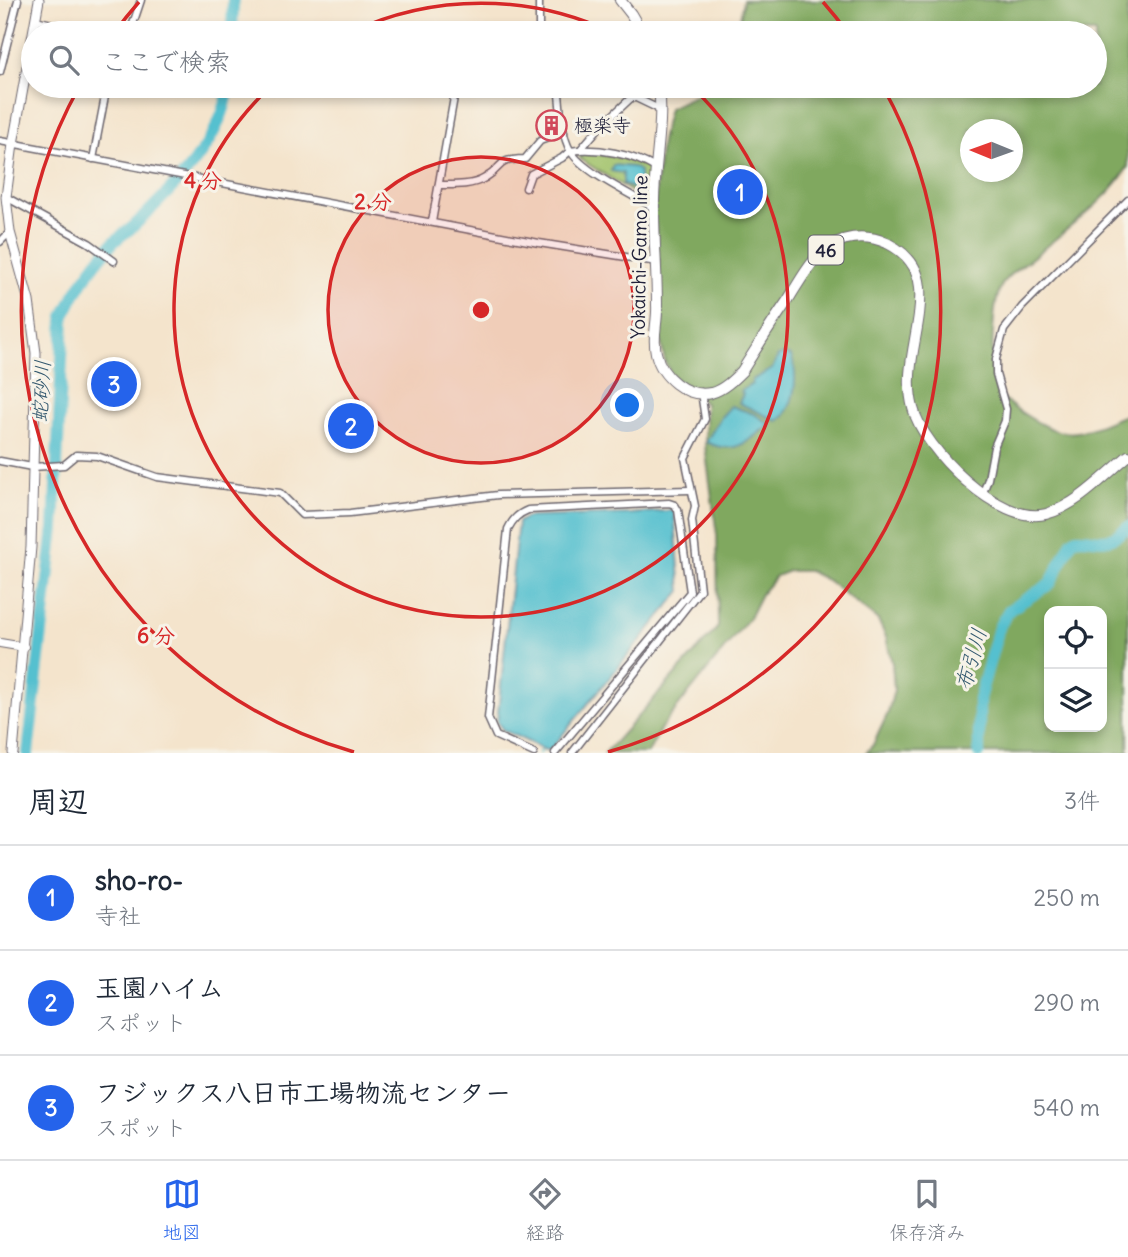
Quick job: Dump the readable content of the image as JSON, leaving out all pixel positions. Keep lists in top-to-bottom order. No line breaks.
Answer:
{"streets":{"main road":["46","Yokaichi-Gamo line"]},"crossings":[["46","Yokaichi-Gamo line"]],"water":["蛇砂川","布引川"],"places":{"building":["極楽寺"]},"north":"left","page":{"search":"ここで検索","pins":["1","3","2"],"heading":["周辺","3件"],"list":[{"mark":"1","name":"sho-ro-","note":"寺社","value":"250 m"},{"mark":"2","name":"玉園ハイム","note":"スポット","value":"290 m"},{"mark":"3","name":"フジックス八日市工場物流センター","note":"スポット","value":"540 m"}],"nav":["地図","経路","保存済み"]},"rings":["4 分","2 分","6 分"]}
